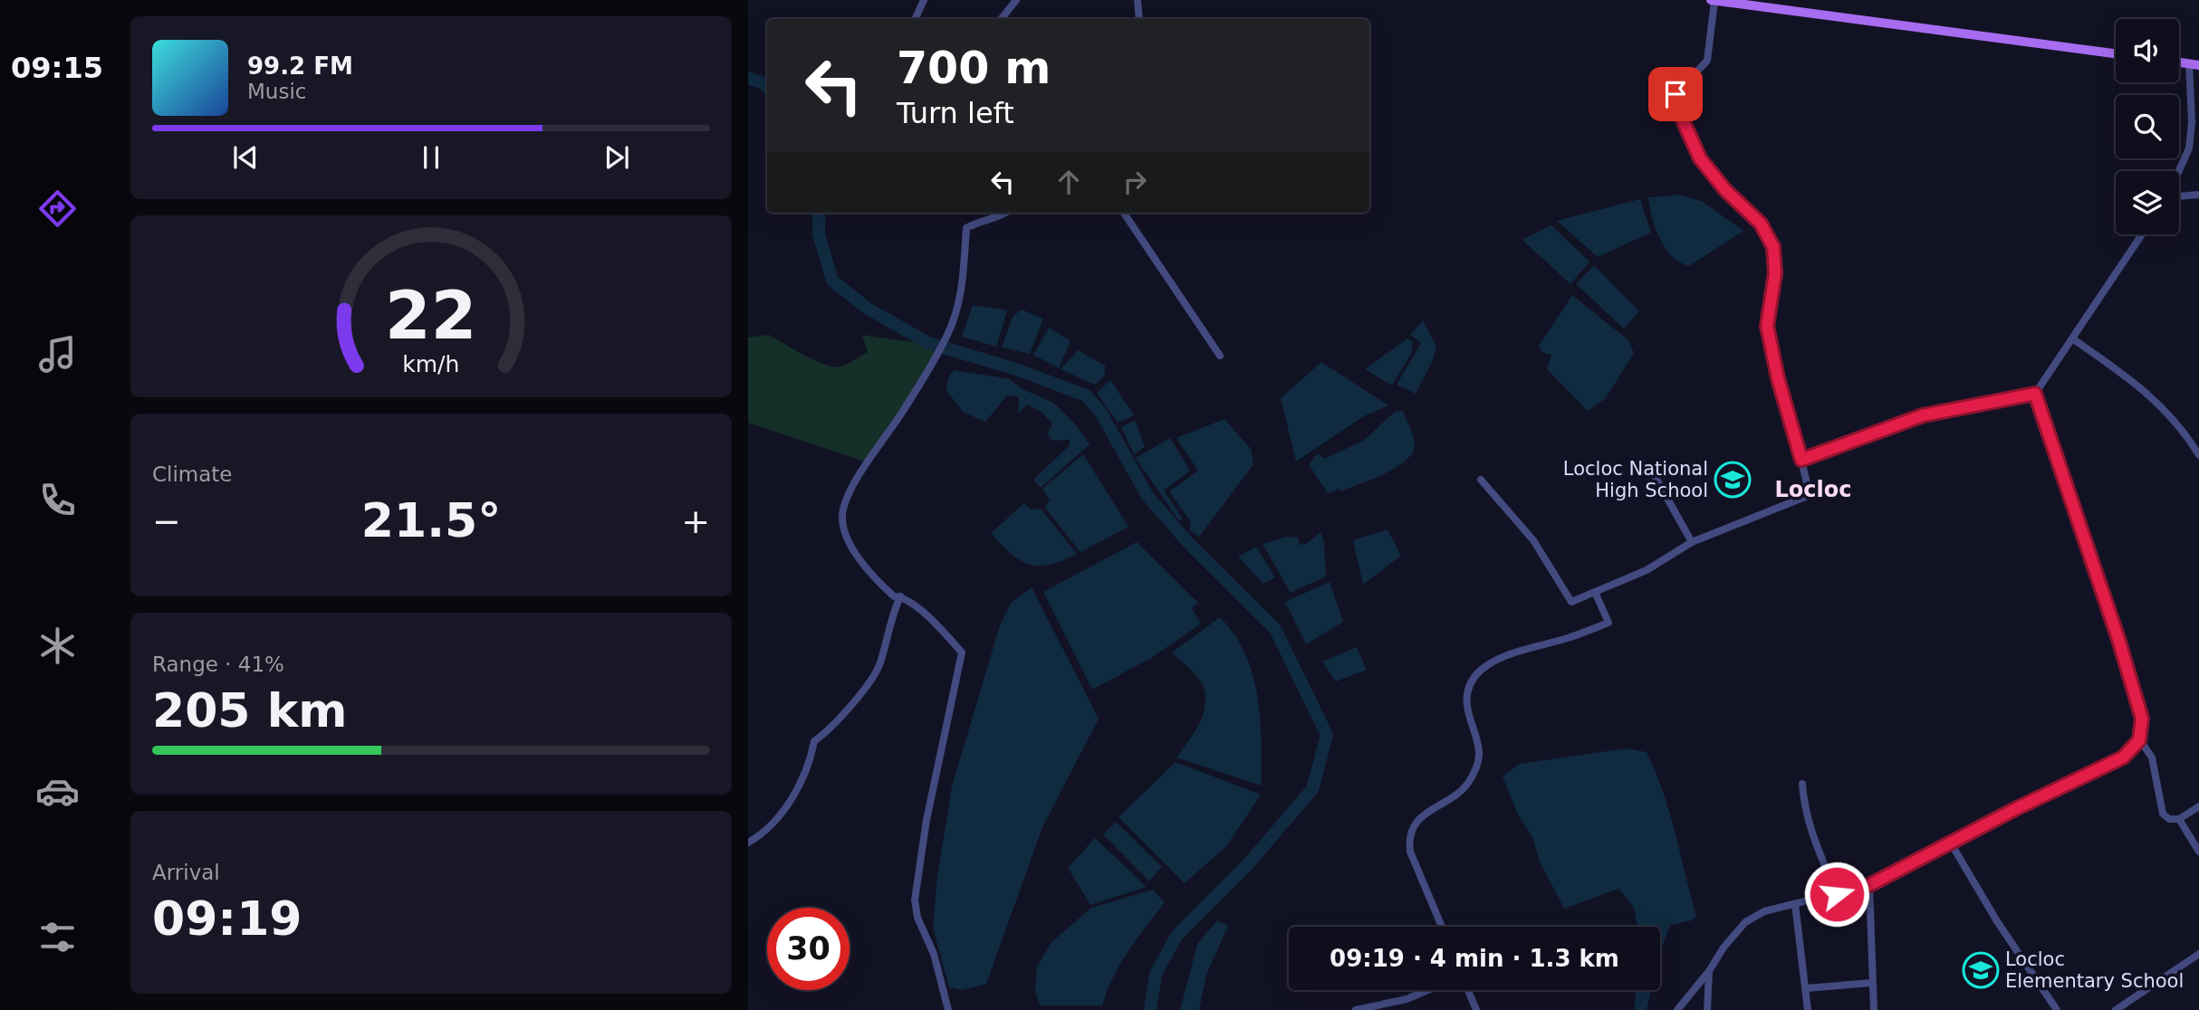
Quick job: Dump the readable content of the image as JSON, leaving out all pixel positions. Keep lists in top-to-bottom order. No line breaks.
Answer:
{"districts":["Locloc"],"places":{"school or university":["Locloc National High School","Locloc Elementary School"]},"page":{"tabs":"09:15","turn":["700 m","Turn left"],"song":["99.2 FM","Music"],"tile":["Climate",["Range · 41%","205 km"],["Arrival","09:19"]],"heat":["−","21.5°","+"],"limit":"30","trip":"09:19 · 4 min · 1.3 km","gauge":["22","km/h"]}}
